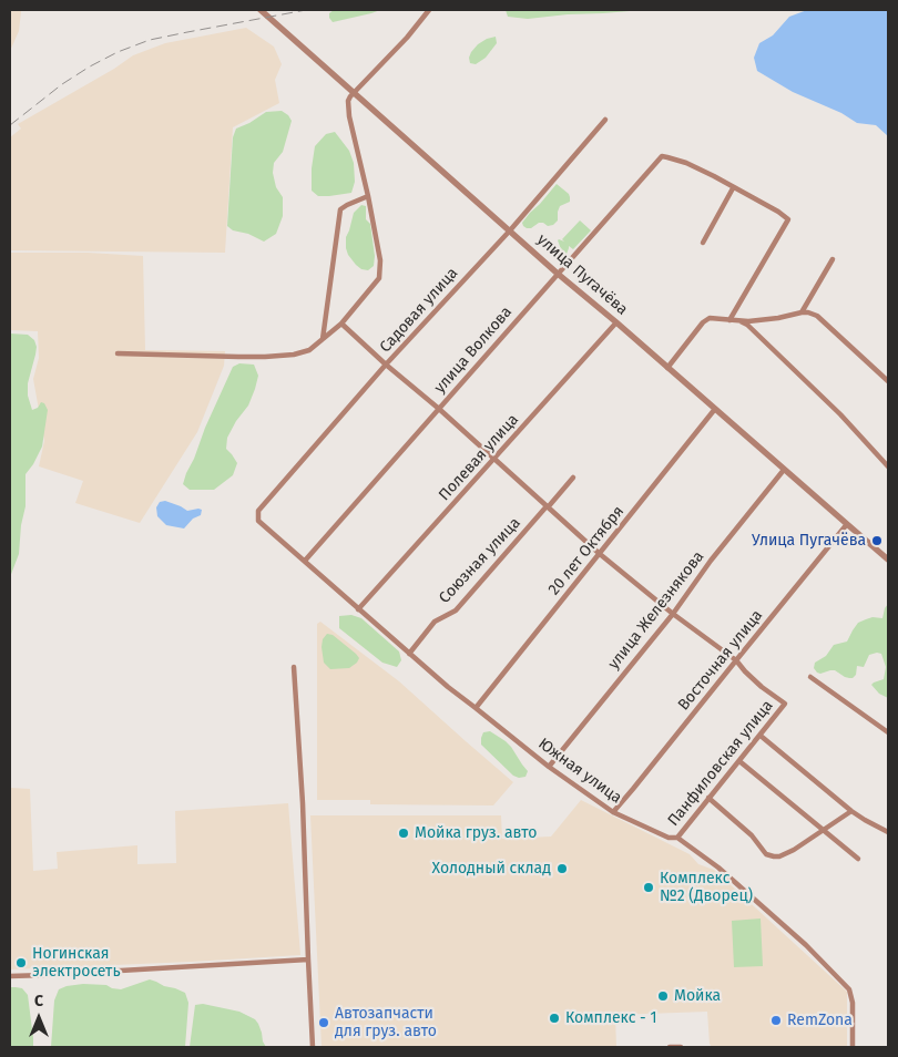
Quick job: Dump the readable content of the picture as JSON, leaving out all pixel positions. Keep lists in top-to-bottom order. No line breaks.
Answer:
{"streets":{"street":["улица Пугачёва","Садовая улица","улица Волкова","Полевая улица","20 лет Октября","Союзная улица","улица Железнякова","Восточная улица","Панфиловская улица","Южная улица"]},"crossings":[["улица Пугачёва","Садовая улица"],["улица Пугачёва","улица Волкова"],["улица Пугачёва","Полевая улица"],["улица Пугачёва","20 лет Октября"],["улица Пугачёва","улица Железнякова"],["улица Пугачёва","Восточная улица"],["Садовая улица","Южная улица"],["улица Волкова","Южная улица"],["Полевая улица","Южная улица"],["20 лет Октября","Южная улица"],["Союзная улица","Южная улица"],["улица Железнякова","Южная улица"],["Восточная улица","Панфиловская улица"],["Восточная улица","Южная улица"],["Панфиловская улица","Южная улица"]],"places":["Улица Пугачёва","Мойка груз. авто","Холодный склад","Комплекс №2 (Дворец)","Ногинская электросеть","Мойка","Комплекс - 1","RemZona","Автозапчасти для груз. авто"],"north":"top"}
